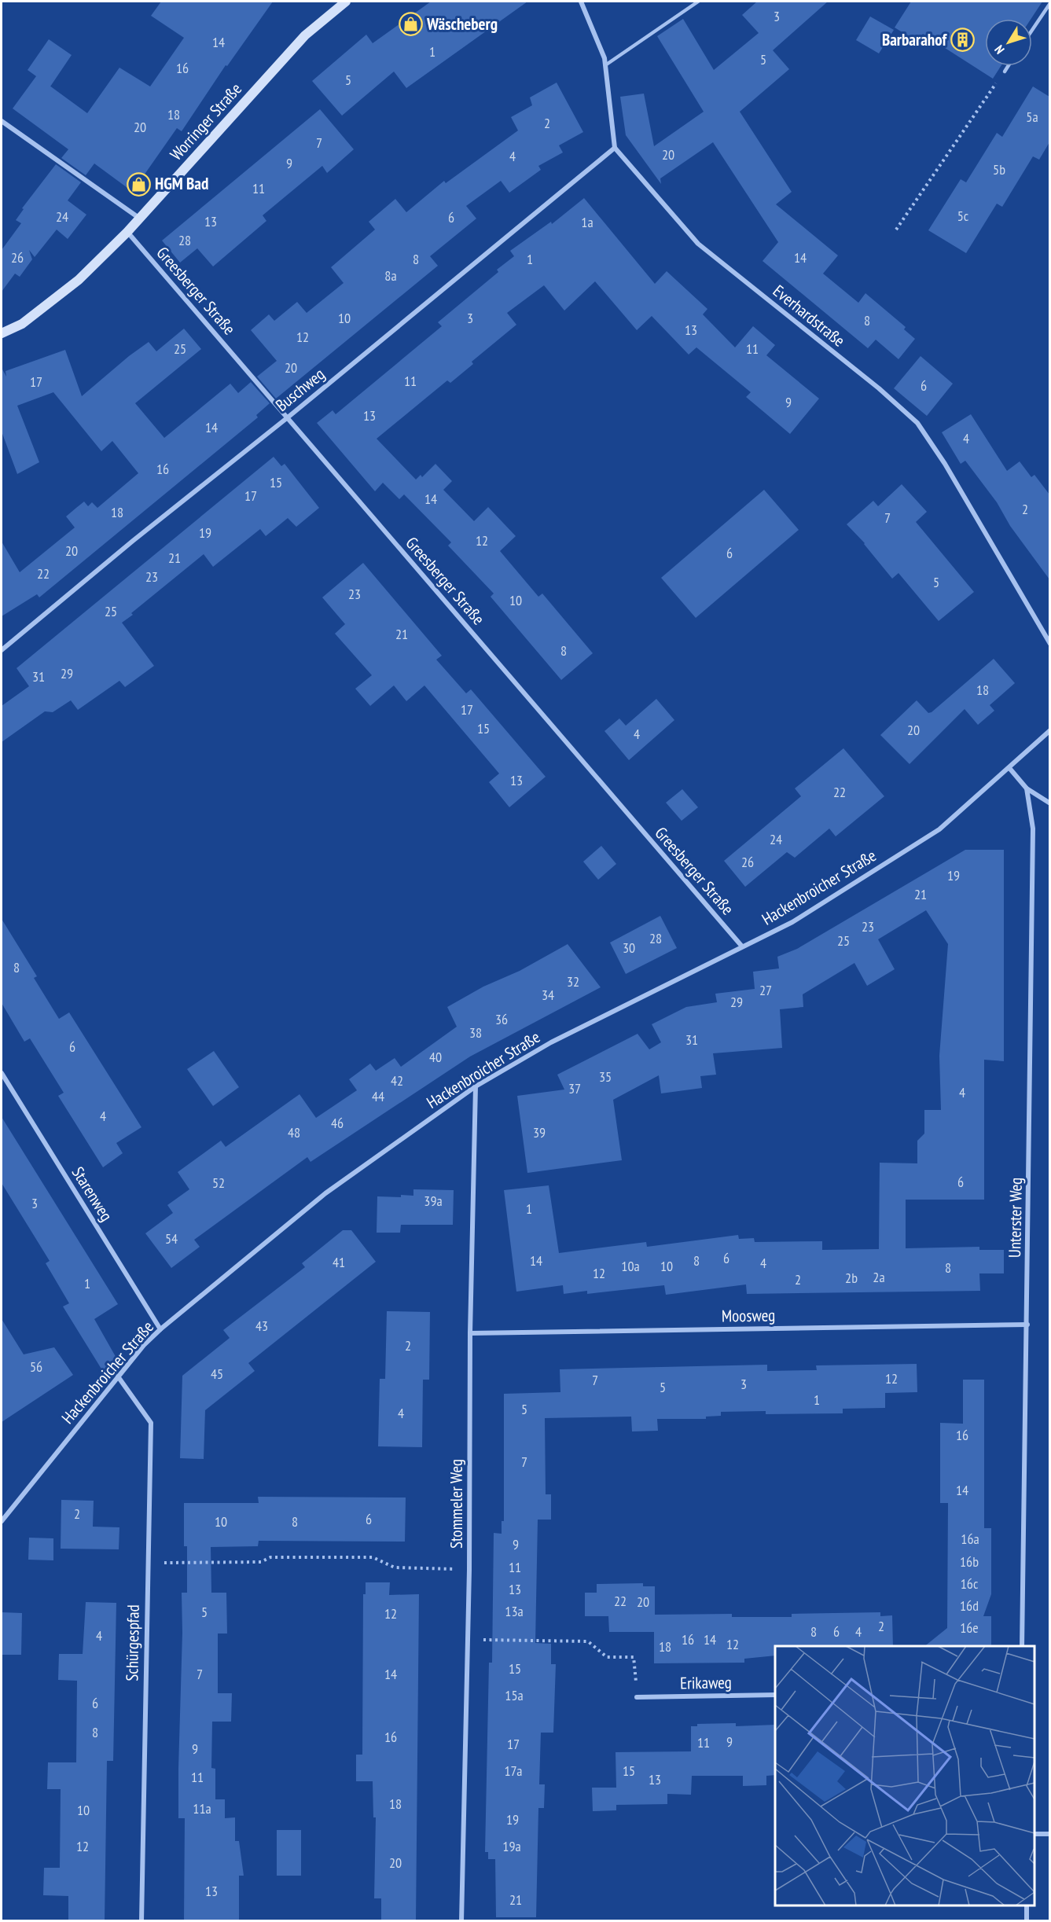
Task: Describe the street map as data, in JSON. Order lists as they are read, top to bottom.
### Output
{
  "streets": {
    "main road": ["Worringer Straße"],
    "street": [
      "Greesberger Straße",
      "Everhardstraße",
      "Buschweg",
      "Hackenbroicher Straße",
      "Starenweg",
      "Unterster Weg",
      "Moosweg",
      "Stommeler Weg",
      "Schürgespfad",
      "Erikaweg"
    ]
  },
  "crossings": [
    ["Worringer Straße", "Greesberger Straße"],
    ["Greesberger Straße", "Buschweg"],
    ["Greesberger Straße", "Hackenbroicher Straße"],
    ["Everhardstraße", "Buschweg"],
    ["Hackenbroicher Straße", "Starenweg"],
    ["Hackenbroicher Straße", "Stommeler Weg"],
    ["Hackenbroicher Straße", "Schürgespfad"],
    ["Unterster Weg", "Moosweg"],
    ["Moosweg", "Stommeler Weg"]
  ],
  "places": {
    "shop": ["Wäscheberg", "HGM Bad"],
    "building": ["Barbarahof"]
  },
  "house_numbers": [
    "3",
    "14",
    "1",
    "5",
    "16",
    "5",
    "18",
    "5a",
    "2",
    "20",
    "7",
    "20",
    "4",
    "9",
    "5b",
    "11",
    "5c",
    "24",
    "6",
    "13",
    "1a",
    "28",
    "26",
    "14",
    "8",
    "1",
    "8a",
    "10",
    "3",
    "8",
    "13",
    "12",
    "25",
    "11",
    "20",
    "11",
    "17",
    "6",
    "9",
    "13",
    "14",
    "4",
    "16",
    "15",
    "17",
    "14",
    "2",
    "18",
    "7",
    "19",
    "12",
    "20",
    "6",
    "21",
    "22",
    "23",
    "5",
    "23",
    "10",
    "25",
    "21",
    "8",
    "29",
    "31",
    "18",
    "17",
    "15",
    "20",
    "4",
    "13",
    "22",
    "24",
    "26",
    "19",
    "21",
    "23",
    "28",
    "25",
    "30",
    "8",
    "32",
    "27",
    "34",
    "29",
    "36",
    "38",
    "31",
    "6",
    "40",
    "35",
    "42",
    "37",
    "4",
    "44",
    "4",
    "46",
    "48",
    "39",
    "6",
    "52",
    "39a",
    "3",
    "1",
    "54",
    "6",
    "14",
    "8",
    "41",
    "4",
    "10a",
    "10",
    "8",
    "12",
    "2a",
    "2b",
    "2",
    "1",
    "43",
    "2",
    "56",
    "45",
    "12",
    "7",
    "3",
    "5",
    "1",
    "5",
    "4",
    "16",
    "7",
    "14",
    "2",
    "6",
    "10",
    "8",
    "16a",
    "9",
    "16b",
    "11",
    "16c",
    "13",
    "22",
    "20",
    "16d",
    "13a",
    "5",
    "12",
    "2",
    "16e",
    "8",
    "6",
    "4",
    "4",
    "16",
    "14",
    "12",
    "18",
    "15",
    "7",
    "14",
    "15a",
    "6",
    "8",
    "16",
    "9",
    "11",
    "17",
    "9",
    "17a",
    "15",
    "11",
    "13",
    "18",
    "11a",
    "10",
    "19",
    "12",
    "19a",
    "20",
    "13",
    "21"
  ],
  "north": "bottom left"
}
